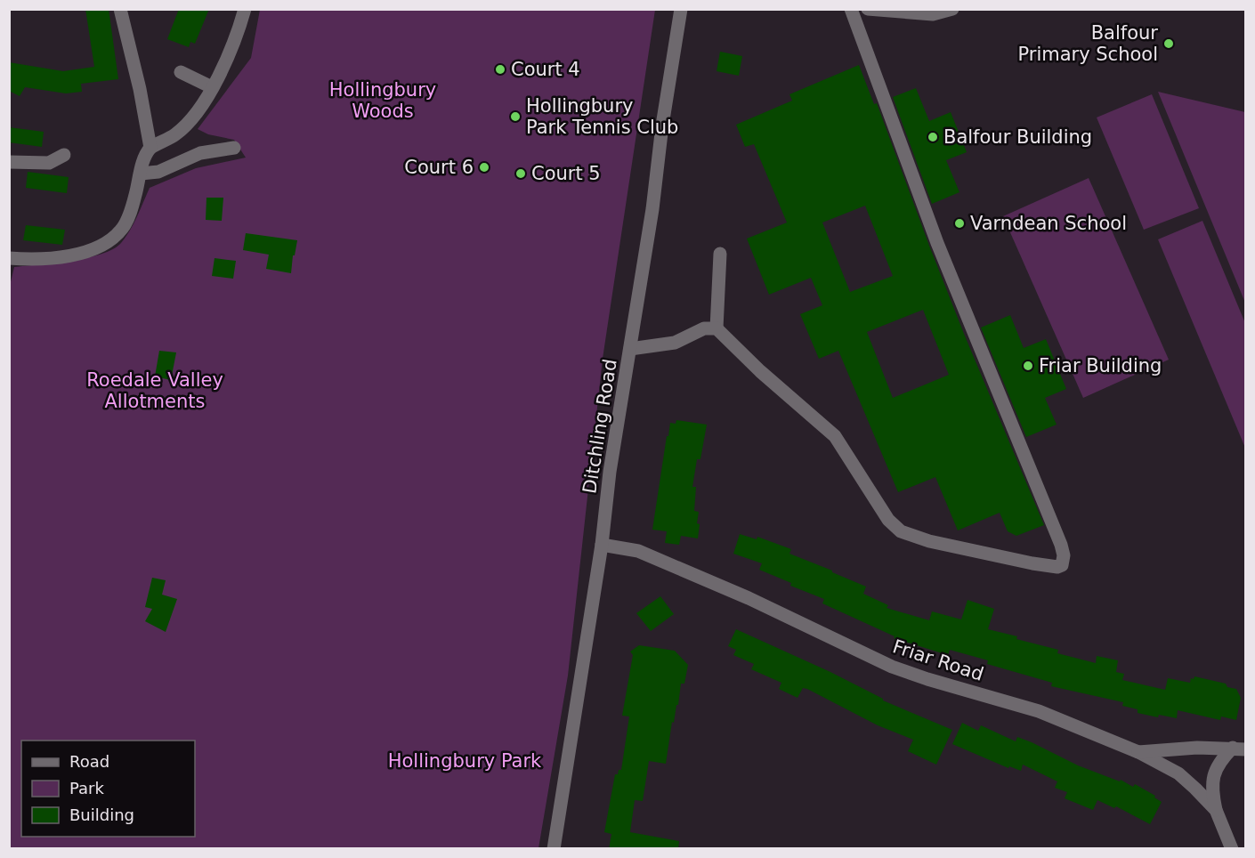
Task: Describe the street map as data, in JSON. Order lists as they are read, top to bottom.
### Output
{
  "streets": {
    "street": ["Ditchling Road", "Friar Road"]
  },
  "crossings": [
    ["Ditchling Road", "Friar Road"]
  ],
  "parks": ["Hollingbury Woods", "Roedale Valley Allotments", "Hollingbury Park"],
  "places": [
    "Balfour Primary School",
    "Court 4",
    "Hollingbury Park Tennis Club",
    "Balfour Building",
    "Court 6",
    "Court 5",
    "Varndean School",
    "Friar Building"
  ],
  "legend": ["Road", "Park", "Building"]
}
